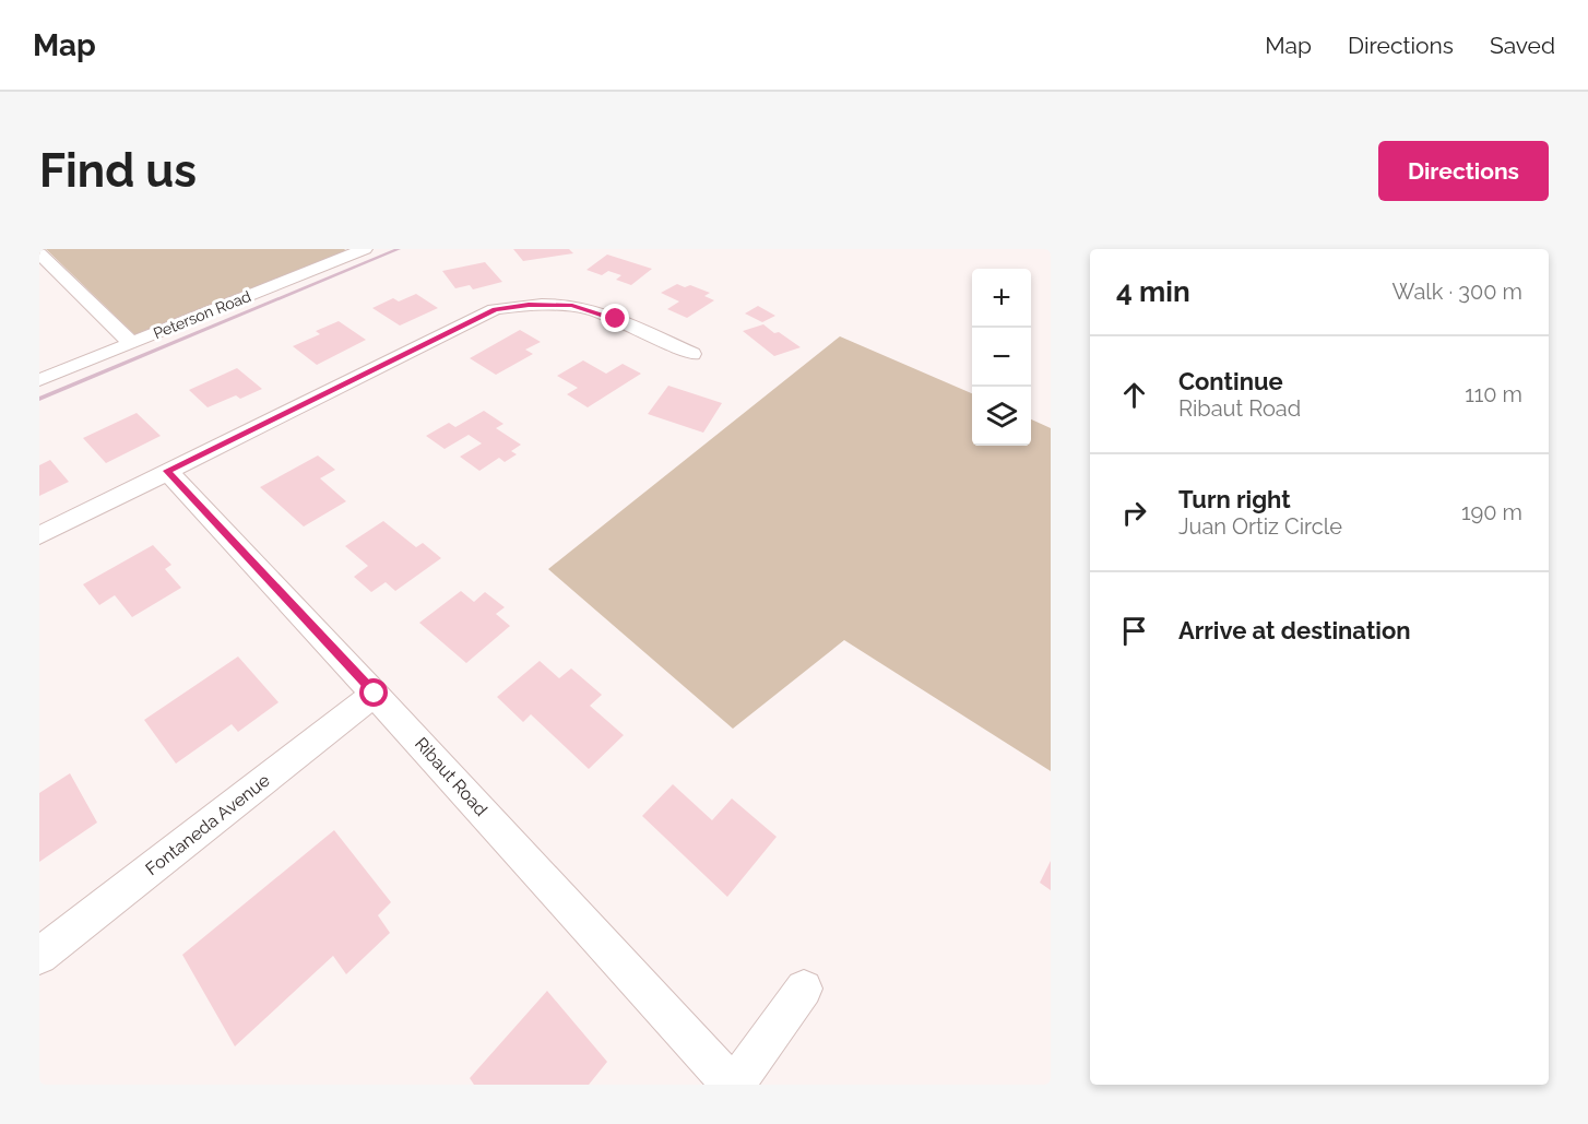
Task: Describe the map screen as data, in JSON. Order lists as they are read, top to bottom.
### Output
{
  "streets": {
    "street": ["Peterson Road", "Ribaut Road", "Fontaneda Avenue"]
  },
  "crossings": [
    ["Ribaut Road", "Fontaneda Avenue"]
  ],
  "page": {
    "header": "Map",
    "nav": ["Map", "Directions", "Saved"],
    "buttons": "Directions",
    "title": "Find us",
    "heading": ["4 min", "Walk · 300 m"],
    "map_buttons": ["+", "−"],
    "list": [
      ["Continue", "Ribaut Road", "110 m"],
      ["Turn right", "Juan Ortiz Circle", "190 m"],
      "Arrive at destination"
    ]
  }
}
